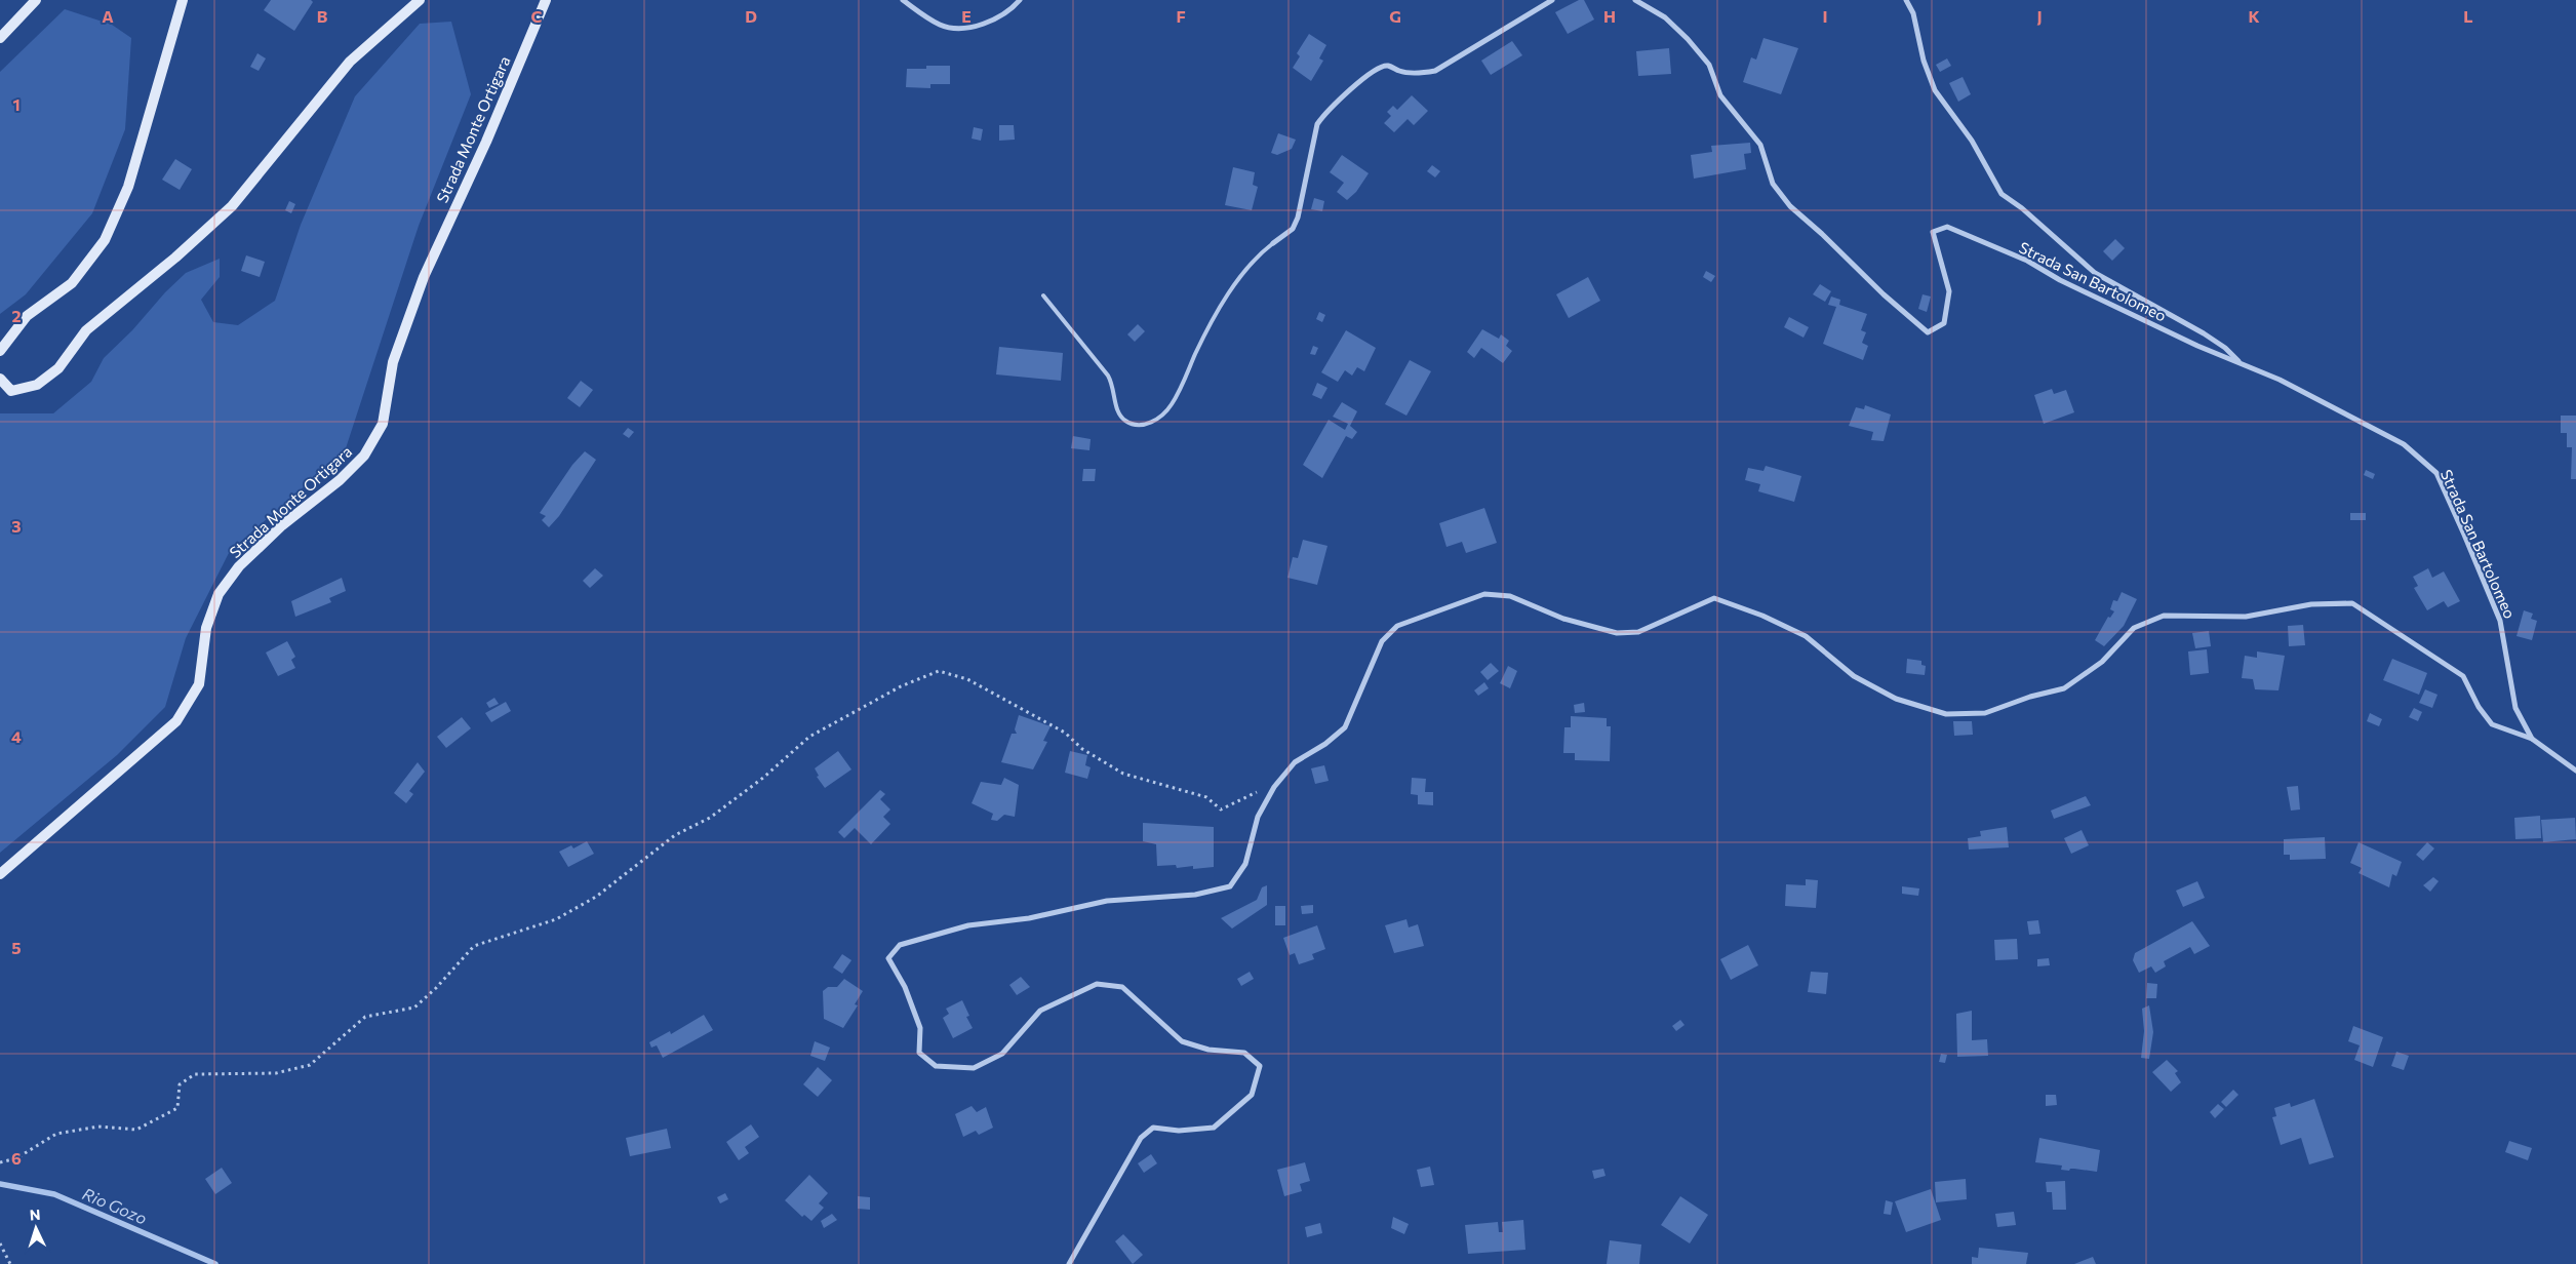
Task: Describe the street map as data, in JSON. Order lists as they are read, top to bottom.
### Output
{
  "streets": {
    "main road": ["Strada Monte Ortigara"],
    "street": ["Strada San Bartolomeo"]
  },
  "water": ["Rio Gozo"],
  "north": "top",
  "grid": {
    "columns": [
      "A",
      "B",
      "C",
      "D",
      "E",
      "F",
      "G",
      "H",
      "I",
      "J",
      "K",
      "L"
    ],
    "rows": [
      "1",
      "2",
      "3",
      "4",
      "5",
      "6"
    ]
  }
}
